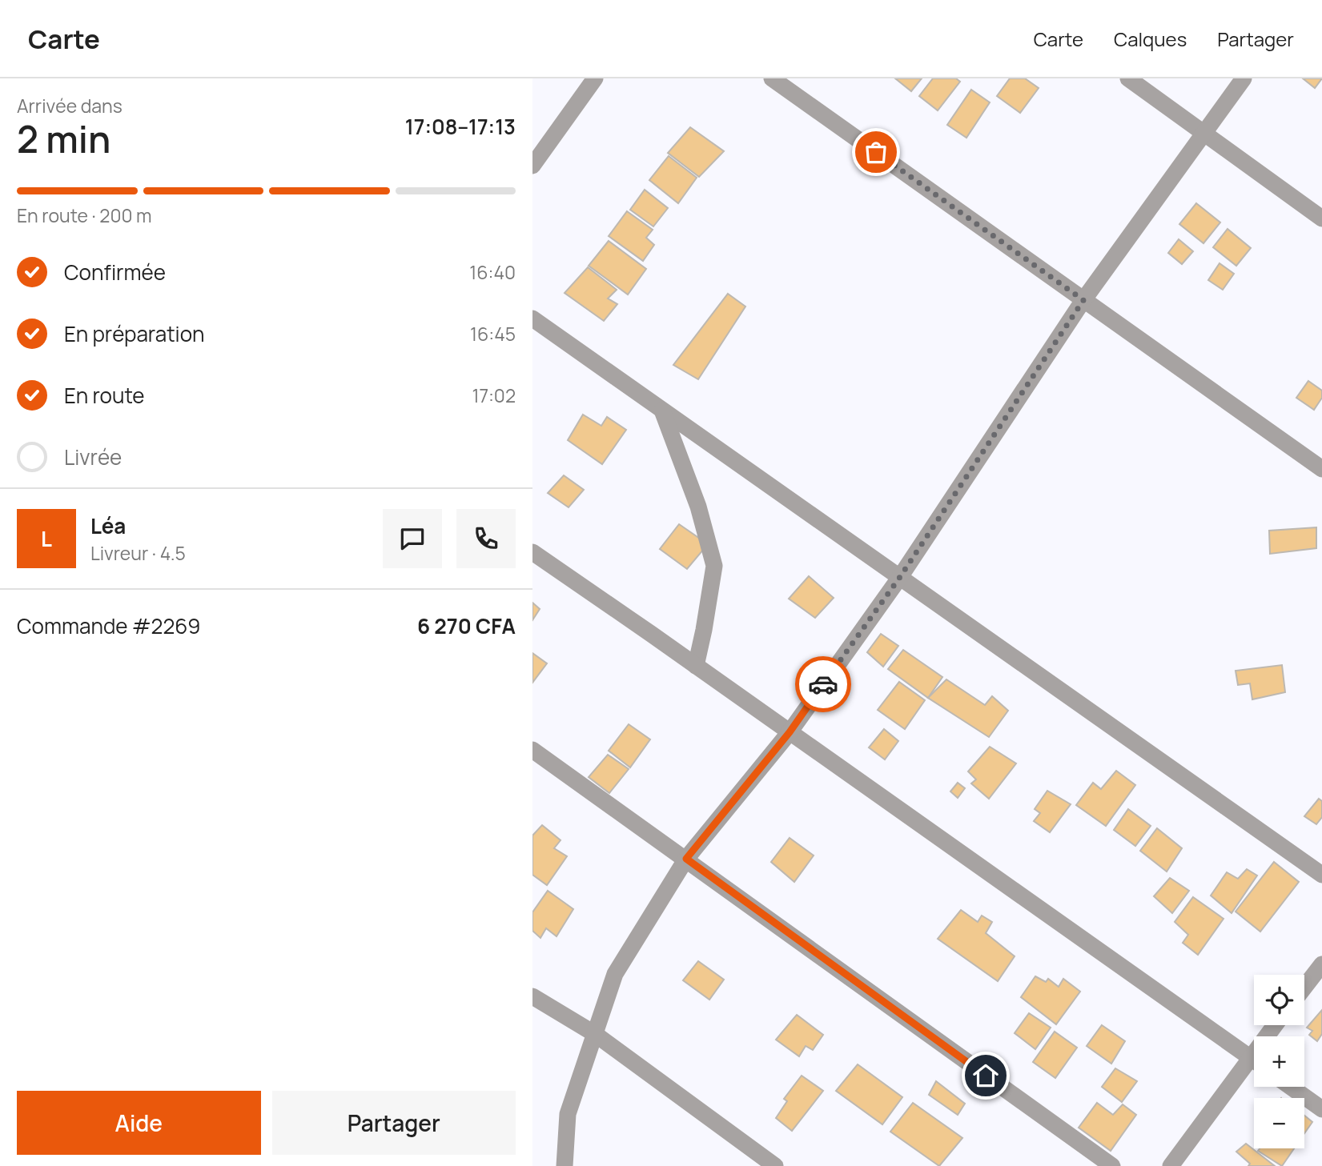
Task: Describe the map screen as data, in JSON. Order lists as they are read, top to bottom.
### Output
{
  "page": {
    "header": "Carte",
    "nav": ["Carte", "Calques", "Partager"],
    "heading": ["2 min", "Arrivée dans", "17:08–17:13"],
    "panel": [
      "Léa",
      "Livreur · 4.5",
      "Commande #2269",
      "6 270 CFA"
    ],
    "bar": "En route · 200 m",
    "list": [
      ["Confirmée", "16:40"],
      ["En préparation", "16:45"],
      ["En route", "17:02"],
      "Livrée"
    ],
    "round": "L",
    "map_buttons": ["+", "−"],
    "buttons": ["Aide", "Partager"]
  }
}
